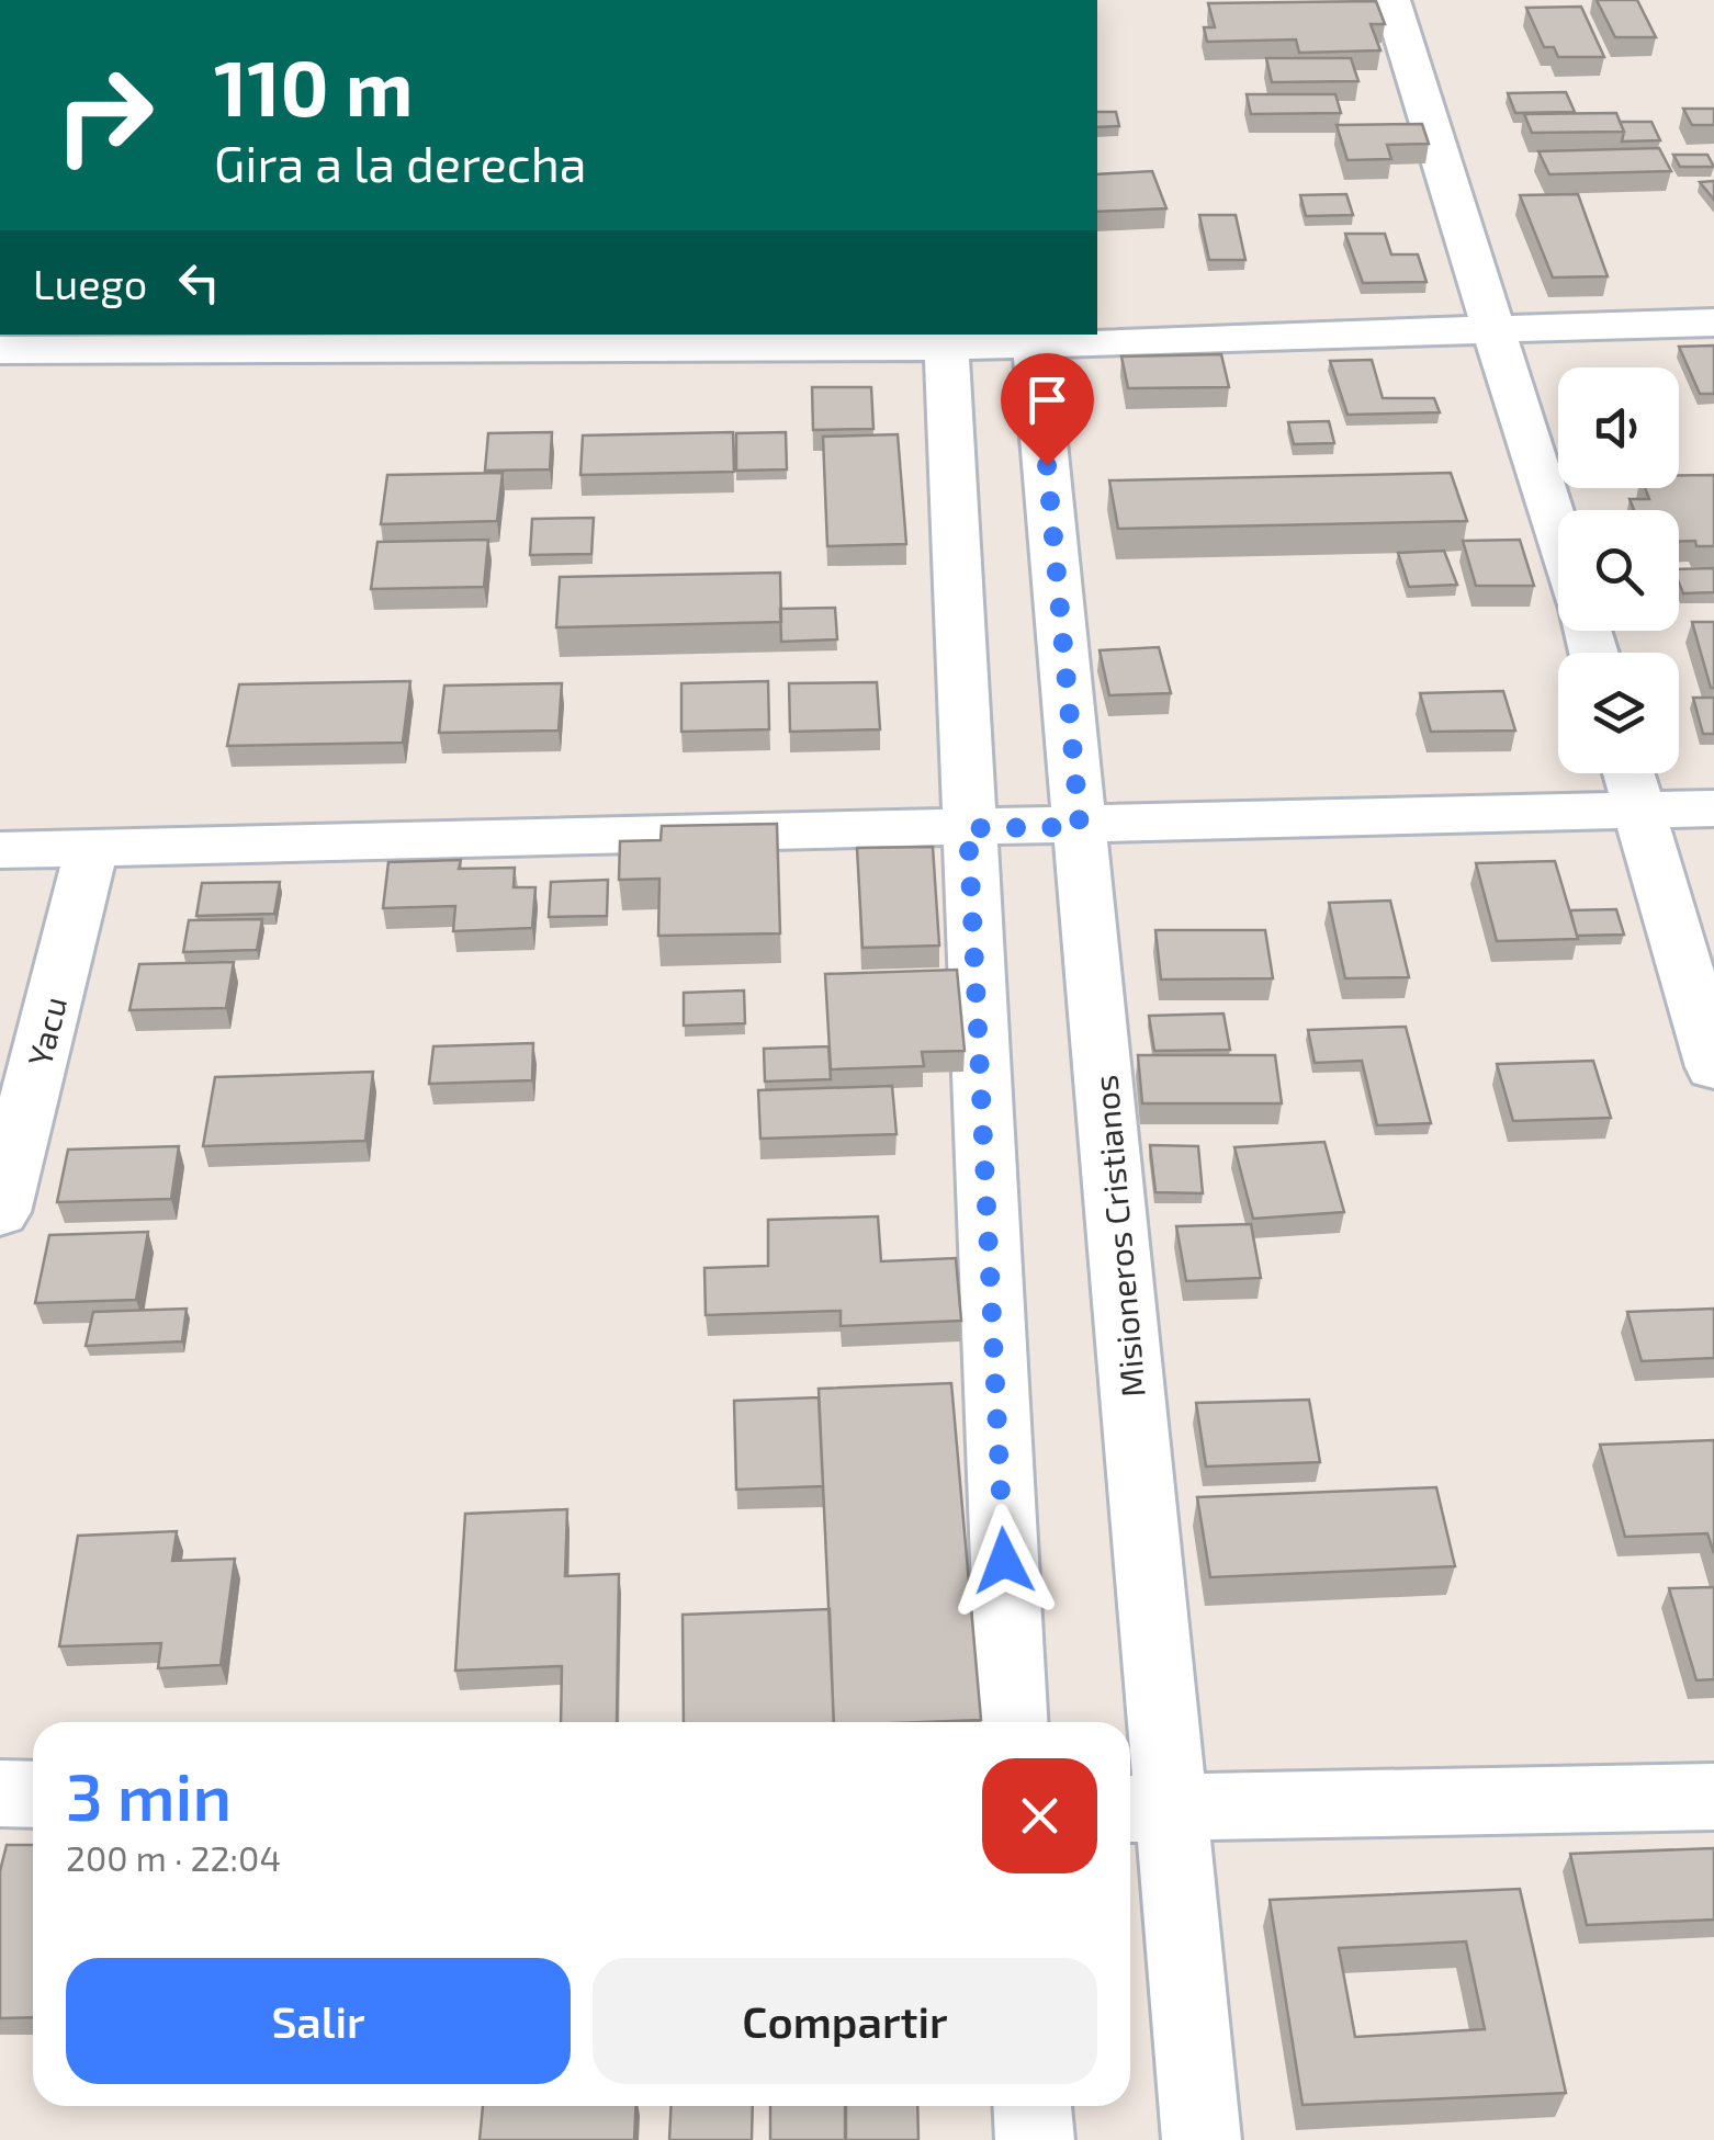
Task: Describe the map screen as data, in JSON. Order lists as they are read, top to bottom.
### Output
{
  "streets": {
    "street": ["Yacu", "Misioneros Cristianos"]
  },
  "page": {
    "turn": ["110 m", "Gira a la derecha"],
    "then": "Luego",
    "heading": ["3 min", "200 m · 22:04"],
    "buttons": ["Salir", "Compartir"]
  }
}
